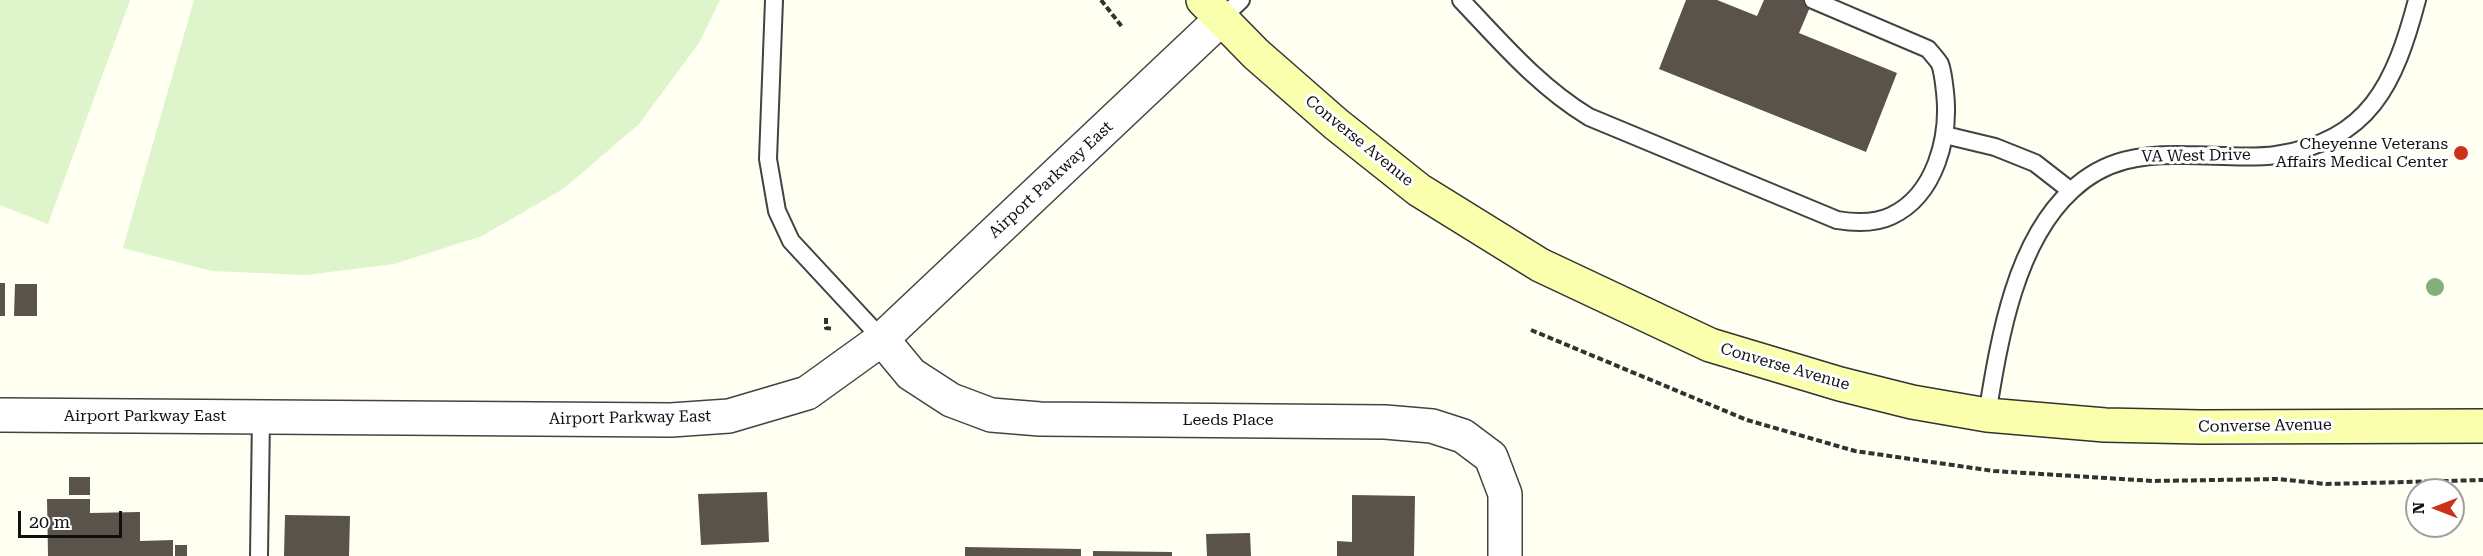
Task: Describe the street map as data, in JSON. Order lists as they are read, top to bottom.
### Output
{
  "streets": {
    "main road": ["Converse Avenue"],
    "street": ["Airport Parkway East", "Leeds Place"],
    "lane": ["VA West Drive"]
  },
  "crossings": [
    ["Converse Avenue", "VA West Drive"],
    ["Converse Avenue", "Airport Parkway East"],
    ["Airport Parkway East", "Leeds Place"]
  ],
  "places": ["Cheyenne Veterans Affairs Medical Center"],
  "scale_bar": "20 m",
  "north": "left"
}
